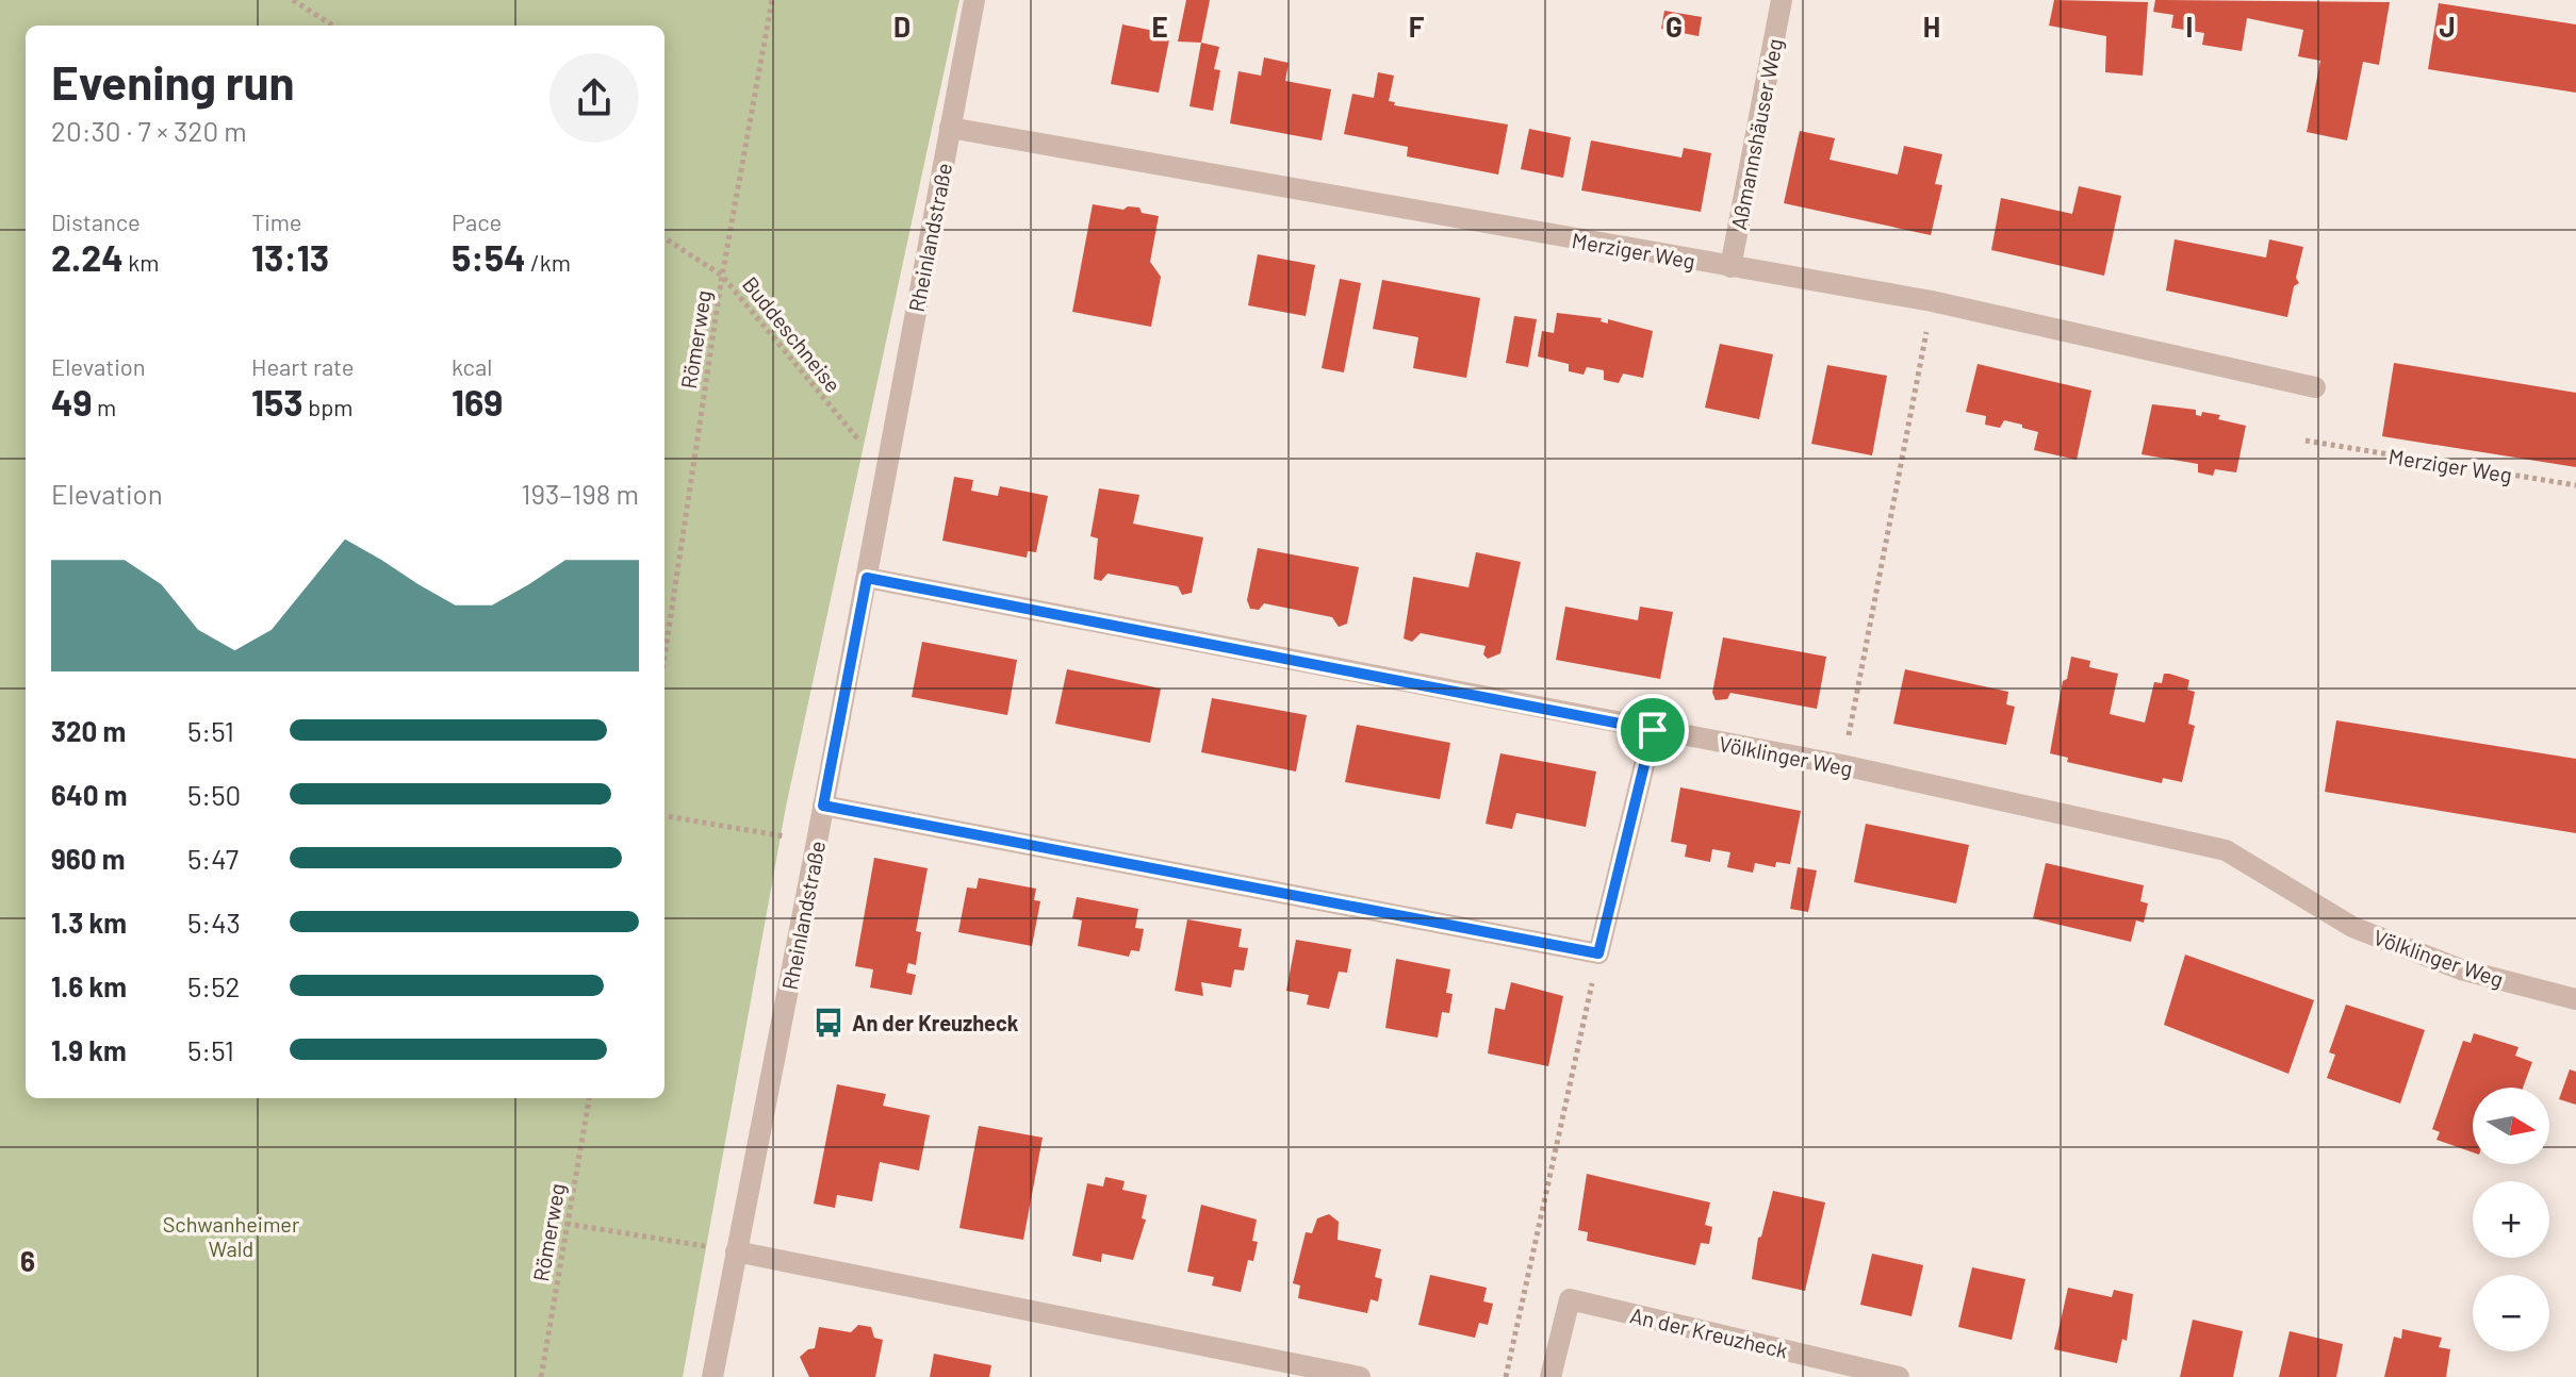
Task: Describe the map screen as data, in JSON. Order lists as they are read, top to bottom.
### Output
{
  "streets": {
    "street": [
      "Aßmannshäuser Weg",
      "Rheinlandstraße",
      "Merziger Weg",
      "Völklinger Weg",
      "An der Kreuzheck"
    ],
    "path": ["Buddeschneise", "Römerweg"]
  },
  "crossings": [
    ["Aßmannshäuser Weg", "Merziger Weg"],
    ["Rheinlandstraße", "Merziger Weg"],
    ["Rheinlandstraße", "Buddeschneise"],
    ["Rheinlandstraße", "Völklinger Weg"],
    ["Buddeschneise", "Römerweg"]
  ],
  "parks": ["Schwanheimer Wald"],
  "places": {
    "bus stop": ["An der Kreuzheck"]
  },
  "north": "right",
  "page": {
    "heading": ["Evening run", "20:30 · 7 × 320 m"],
    "stats": [
      ["Distance", "2.24 km"],
      ["Time", "13:13"],
      ["Pace", "5:54 /km"],
      ["Elevation", "49 m"],
      ["Heart rate", "153 bpm"],
      ["kcal", "169"]
    ],
    "chart": ["Elevation", "193–198 m"],
    "list": [
      {
        "name": "320 m",
        "note": "5:51"
      },
      {
        "name": "640 m",
        "note": "5:50"
      },
      {
        "name": "960 m",
        "note": "5:47"
      },
      {
        "name": "1.3 km",
        "note": "5:43"
      },
      {
        "name": "1.6 km",
        "note": "5:52"
      },
      {
        "name": "1.9 km",
        "note": "5:51"
      }
    ],
    "map_buttons": ["+", "−"]
  },
  "grid": {
    "columns": [
      "D",
      "E",
      "F",
      "G",
      "H",
      "I",
      "J"
    ],
    "rows": ["6"]
  }
}
